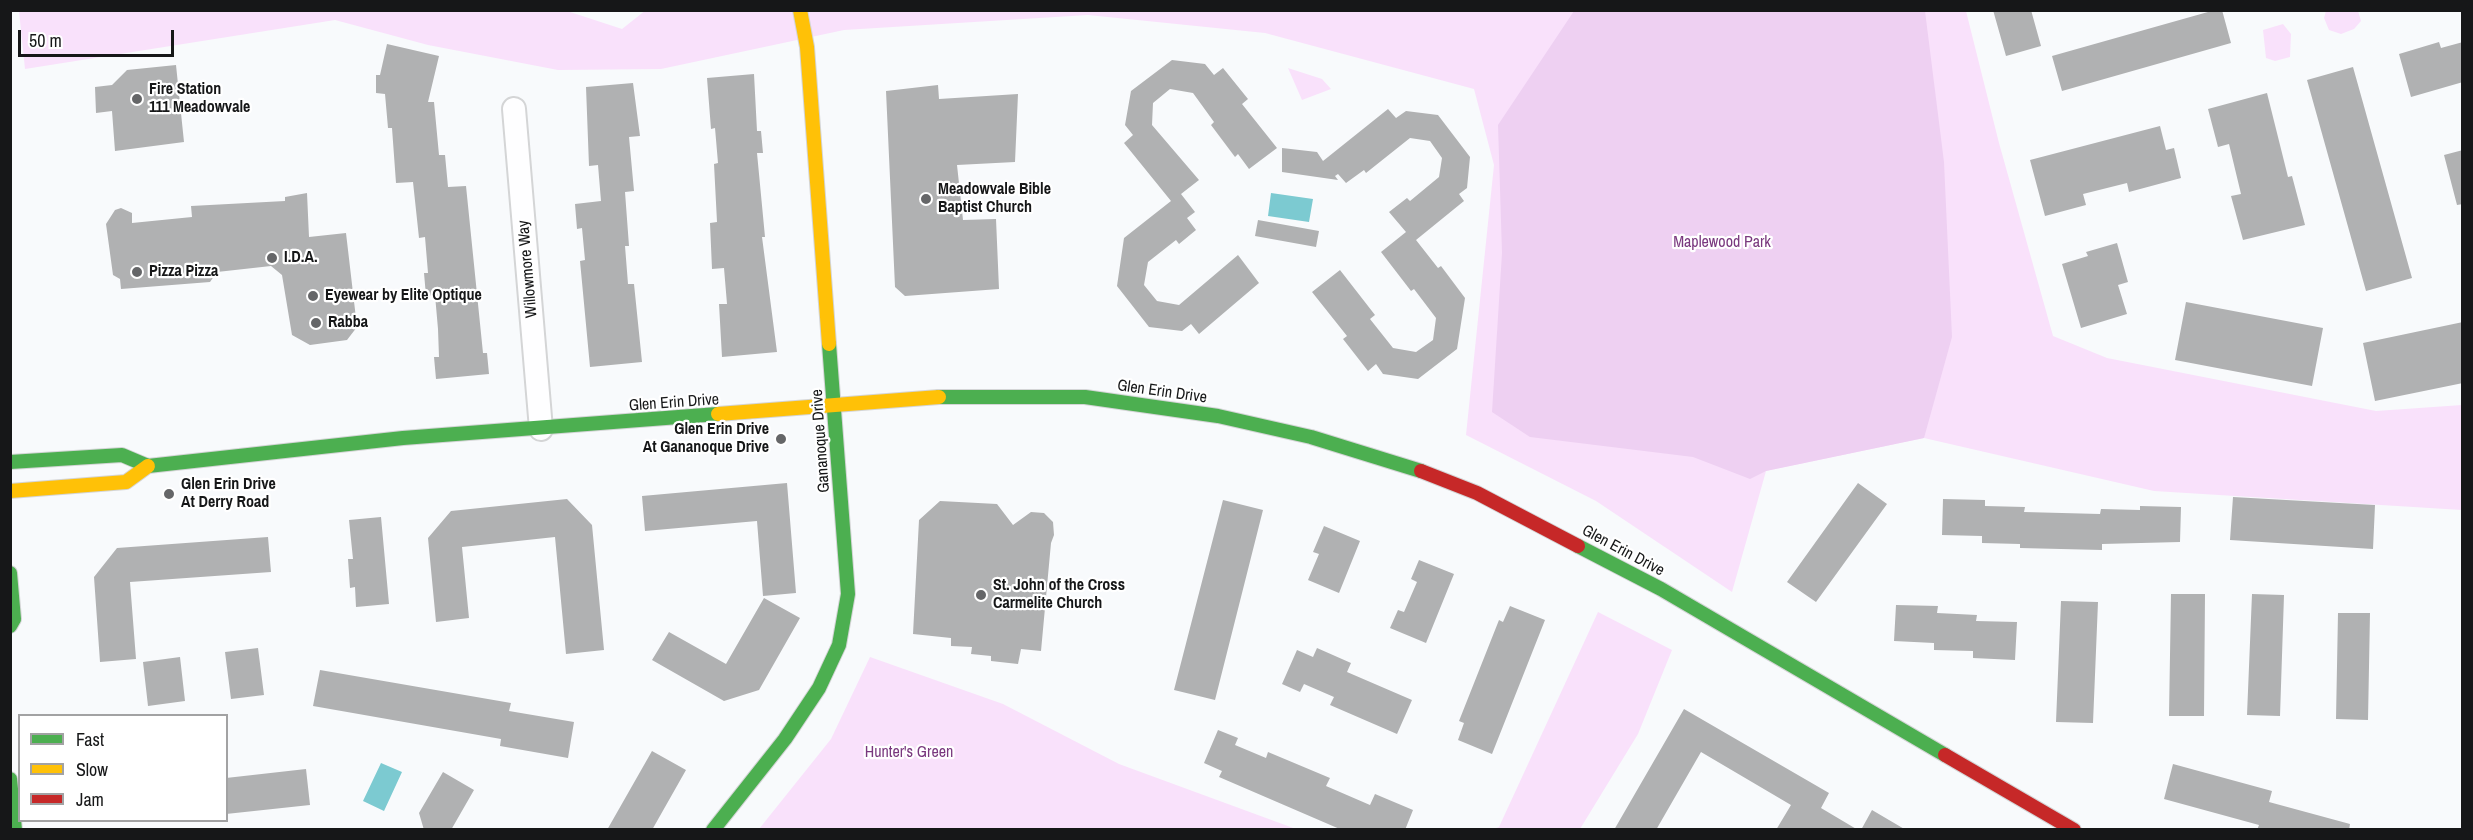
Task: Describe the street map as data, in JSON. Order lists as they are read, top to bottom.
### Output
{
  "streets": {
    "street": ["Willowmore Way", "Glen Erin Drive", "Gananoque Drive"]
  },
  "crossings": [
    ["Willowmore Way", "Glen Erin Drive"],
    ["Glen Erin Drive", "Gananoque Drive"]
  ],
  "parks": ["Maplewood Park", "Hunter's Green"],
  "places": [
    "Fire Station 111 Meadowvale",
    "Meadowvale Bible Baptist Church",
    "I.D.A.",
    "Pizza Pizza",
    "Eyewear by Elite Optique",
    "Rabba",
    "Glen Erin Drive At Gananoque Drive",
    "Glen Erin Drive At Derry Road",
    "St. John of the Cross Carmelite Church"
  ],
  "legend": ["Fast", "Slow", "Jam"],
  "scale_bar": "50 m"
}
